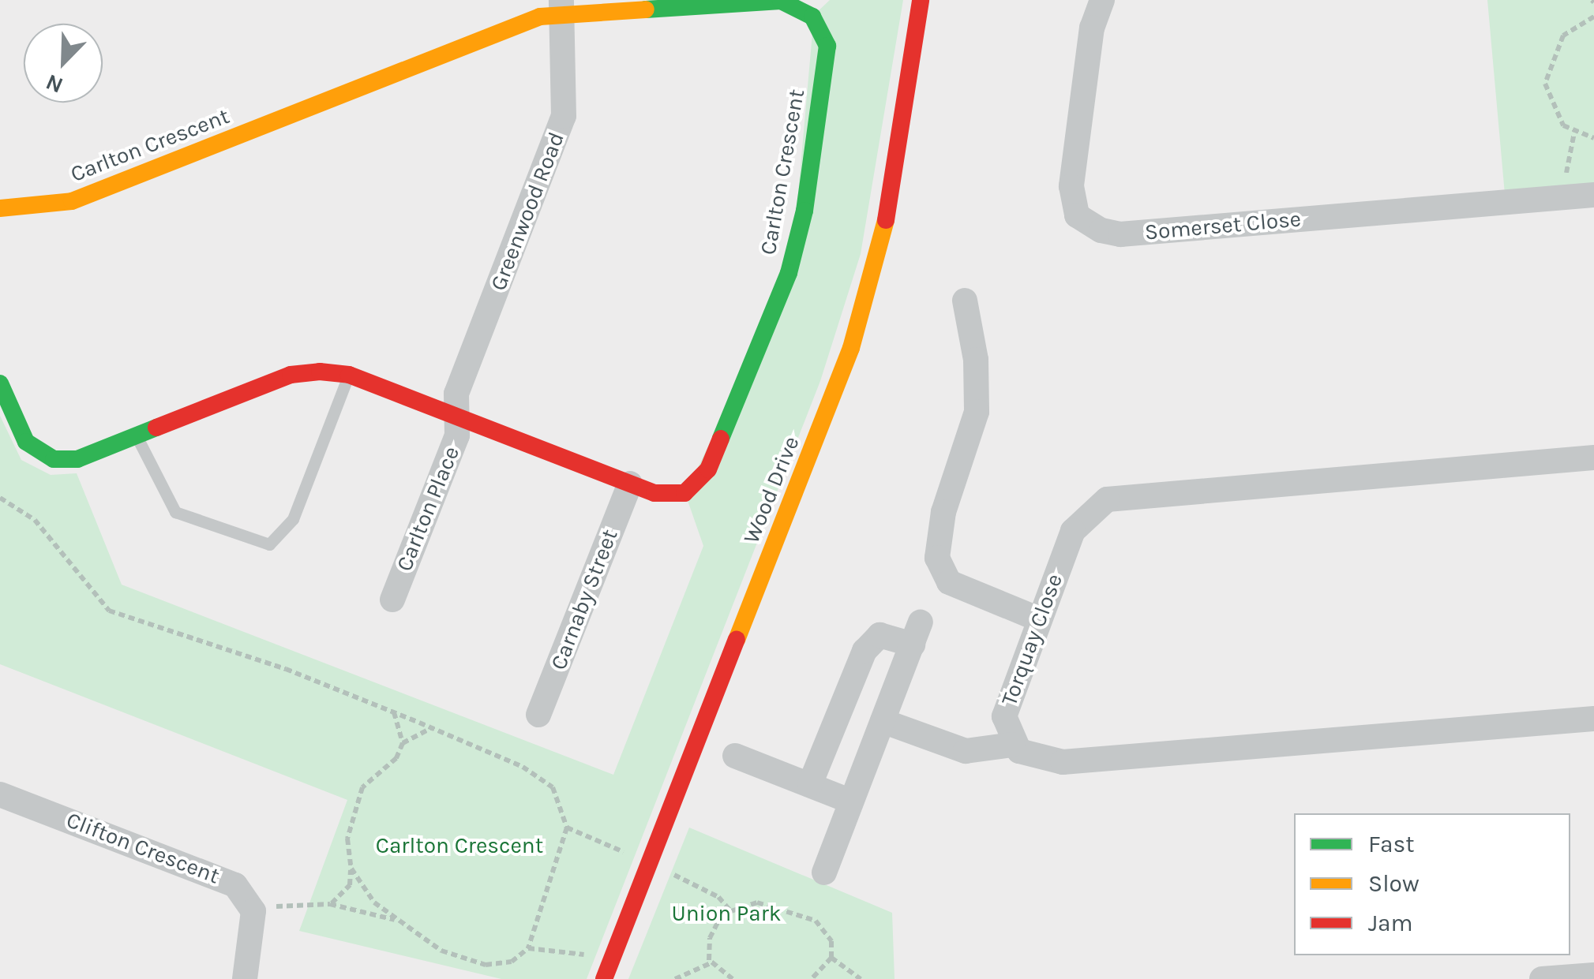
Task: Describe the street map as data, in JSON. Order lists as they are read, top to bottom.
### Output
{
  "streets": {
    "street": [
      "Carlton Crescent",
      "Greenwood Road",
      "Somerset Close",
      "Wood Drive",
      "Carlton Place",
      "Carnaby Street",
      "Torquay Close",
      "Clifton Crescent"
    ]
  },
  "crossings": [
    ["Carlton Crescent", "Greenwood Road"],
    ["Carlton Crescent", "Carlton Place"],
    ["Carlton Crescent", "Carnaby Street"],
    ["Greenwood Road", "Carlton Place"]
  ],
  "parks": ["Carlton Crescent", "Union Park"],
  "legend": ["Fast", "Slow", "Jam"],
  "north": "bottom left"
}
